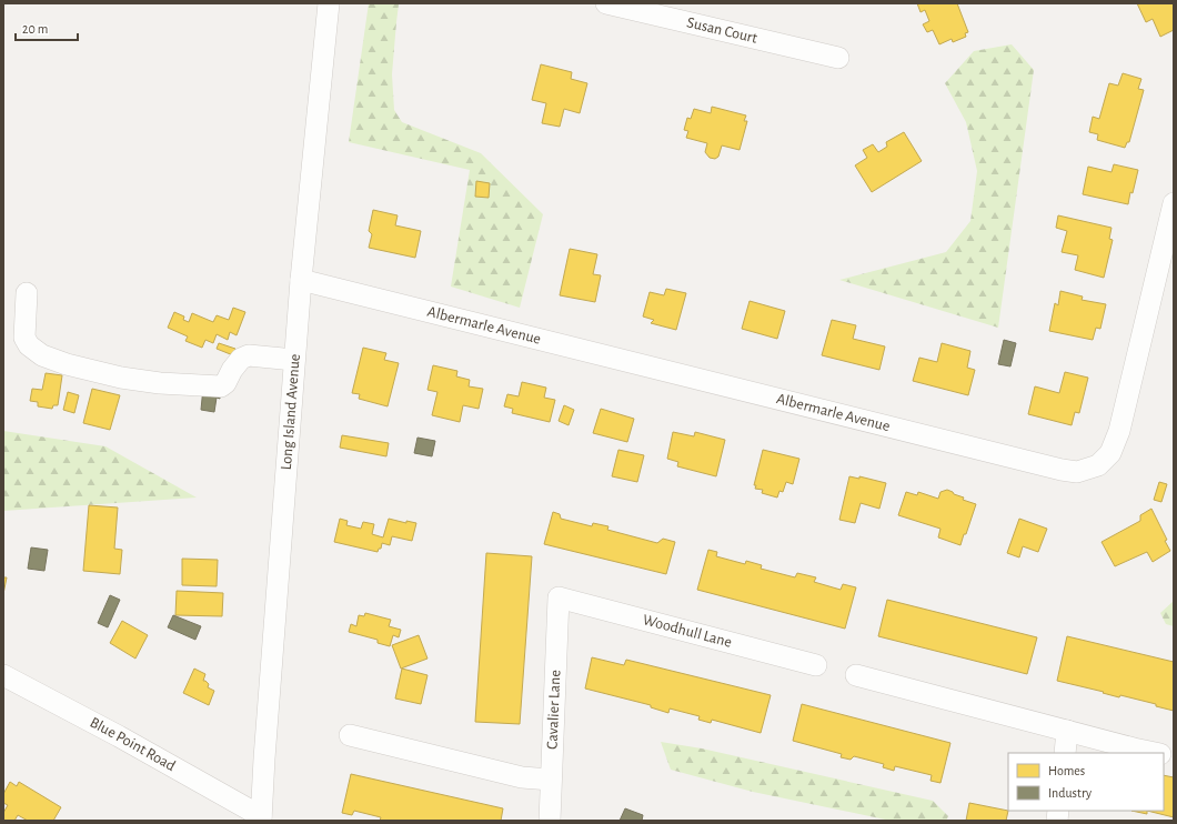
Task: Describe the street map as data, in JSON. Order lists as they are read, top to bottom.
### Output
{
  "streets": {
    "street": [
      "Susan Court",
      "Albermarle Avenue",
      "Long Island Avenue",
      "Woodhull Lane",
      "Cavalier Lane",
      "Blue Point Road"
    ]
  },
  "crossings": [
    ["Albermarle Avenue", "Long Island Avenue"],
    ["Long Island Avenue", "Blue Point Road"],
    ["Woodhull Lane", "Cavalier Lane"]
  ],
  "legend": ["Homes", "Industry"],
  "scale_bar": "20 m"
}
